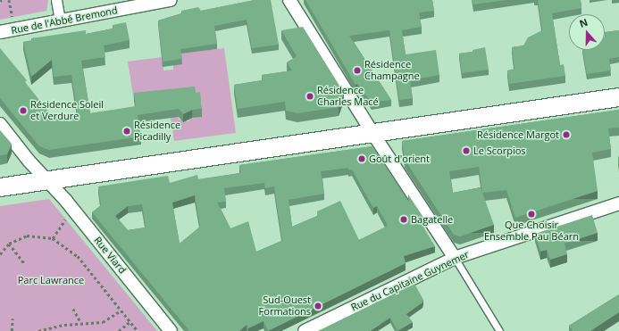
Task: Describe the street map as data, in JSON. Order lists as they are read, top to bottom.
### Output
{
  "streets": {
    "street": ["Rue de l'Abbé Bremond", "Rue Viard", "Rue du Capitaine Guynemer"]
  },
  "parks": ["Parc Lawrance"],
  "places": [
    "Résidence Champagne",
    "Résidence Charles Macé",
    "Résidence Soleil et Verdure",
    "Résidence Picadilly",
    "Résidence Margot",
    "Le Scorpios",
    "Goût d'orient",
    "Que Choisir Ensemble Pau Béarn",
    "Bagatelle",
    "Sud-Ouest Formations"
  ],
  "north": "top"
}
